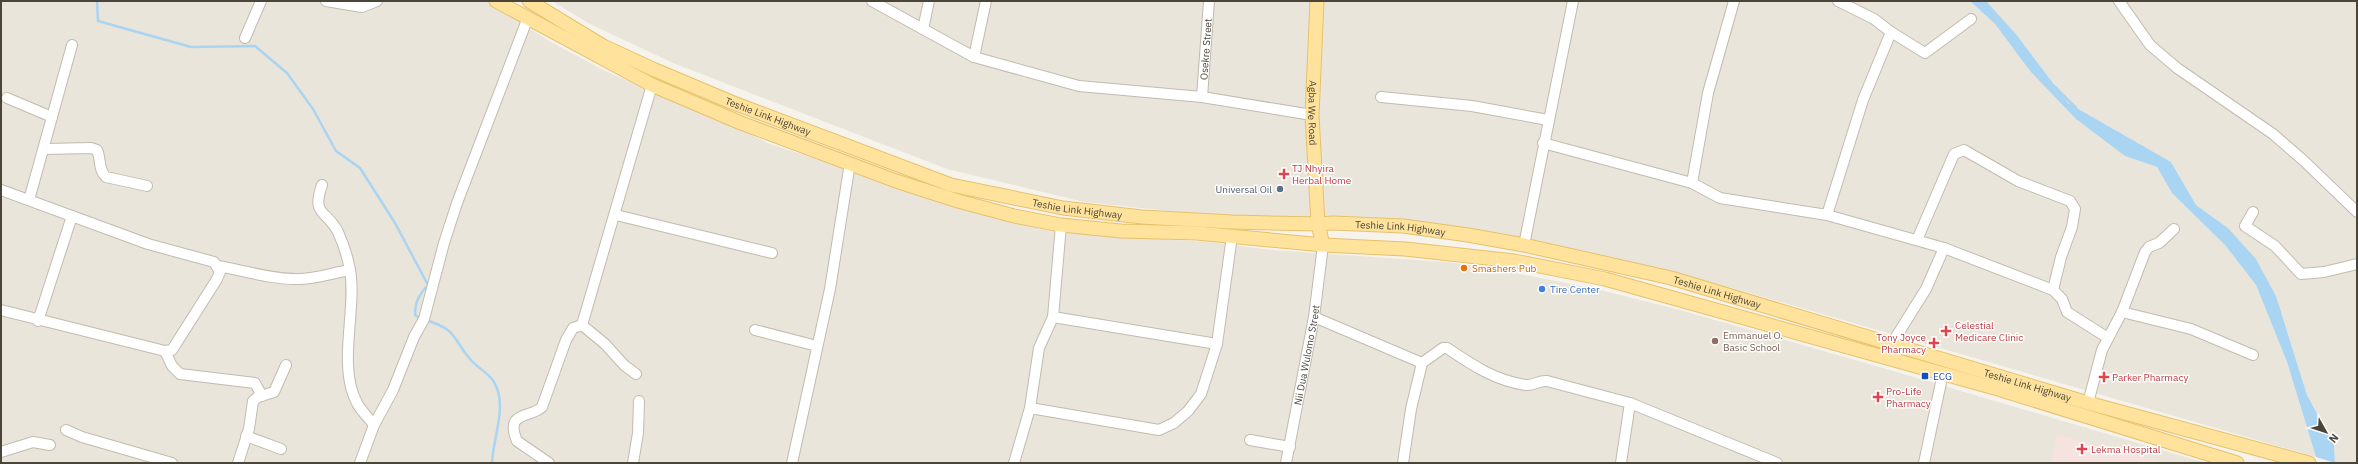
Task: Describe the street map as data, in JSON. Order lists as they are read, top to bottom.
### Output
{
  "streets": {
    "main road": ["Agba We Road", "Teshie Link Highway"],
    "street": ["Osekre Street", "Nii Dua Wulomo Street"]
  },
  "crossings": [
    ["Agba We Road", "Teshie Link Highway"],
    ["Agba We Road", "Nii Dua Wulomo Street"],
    ["Teshie Link Highway", "Nii Dua Wulomo Street"]
  ],
  "places": {
    "health": [
      "TJ Nhyira Herbal Home",
      "Celestial Medicare Clinic",
      "Tony Joyce Pharmacy",
      "Parker Pharmacy",
      "Pro-Life Pharmacy",
      "Lekma Hospital"
    ],
    "other": [
      "Universal Oil",
      "Smashers Pub",
      "Tire Center",
      "Emmanuel O. Basic School"
    ],
    "transit": ["ECG"]
  },
  "north": "bottom right"
}
